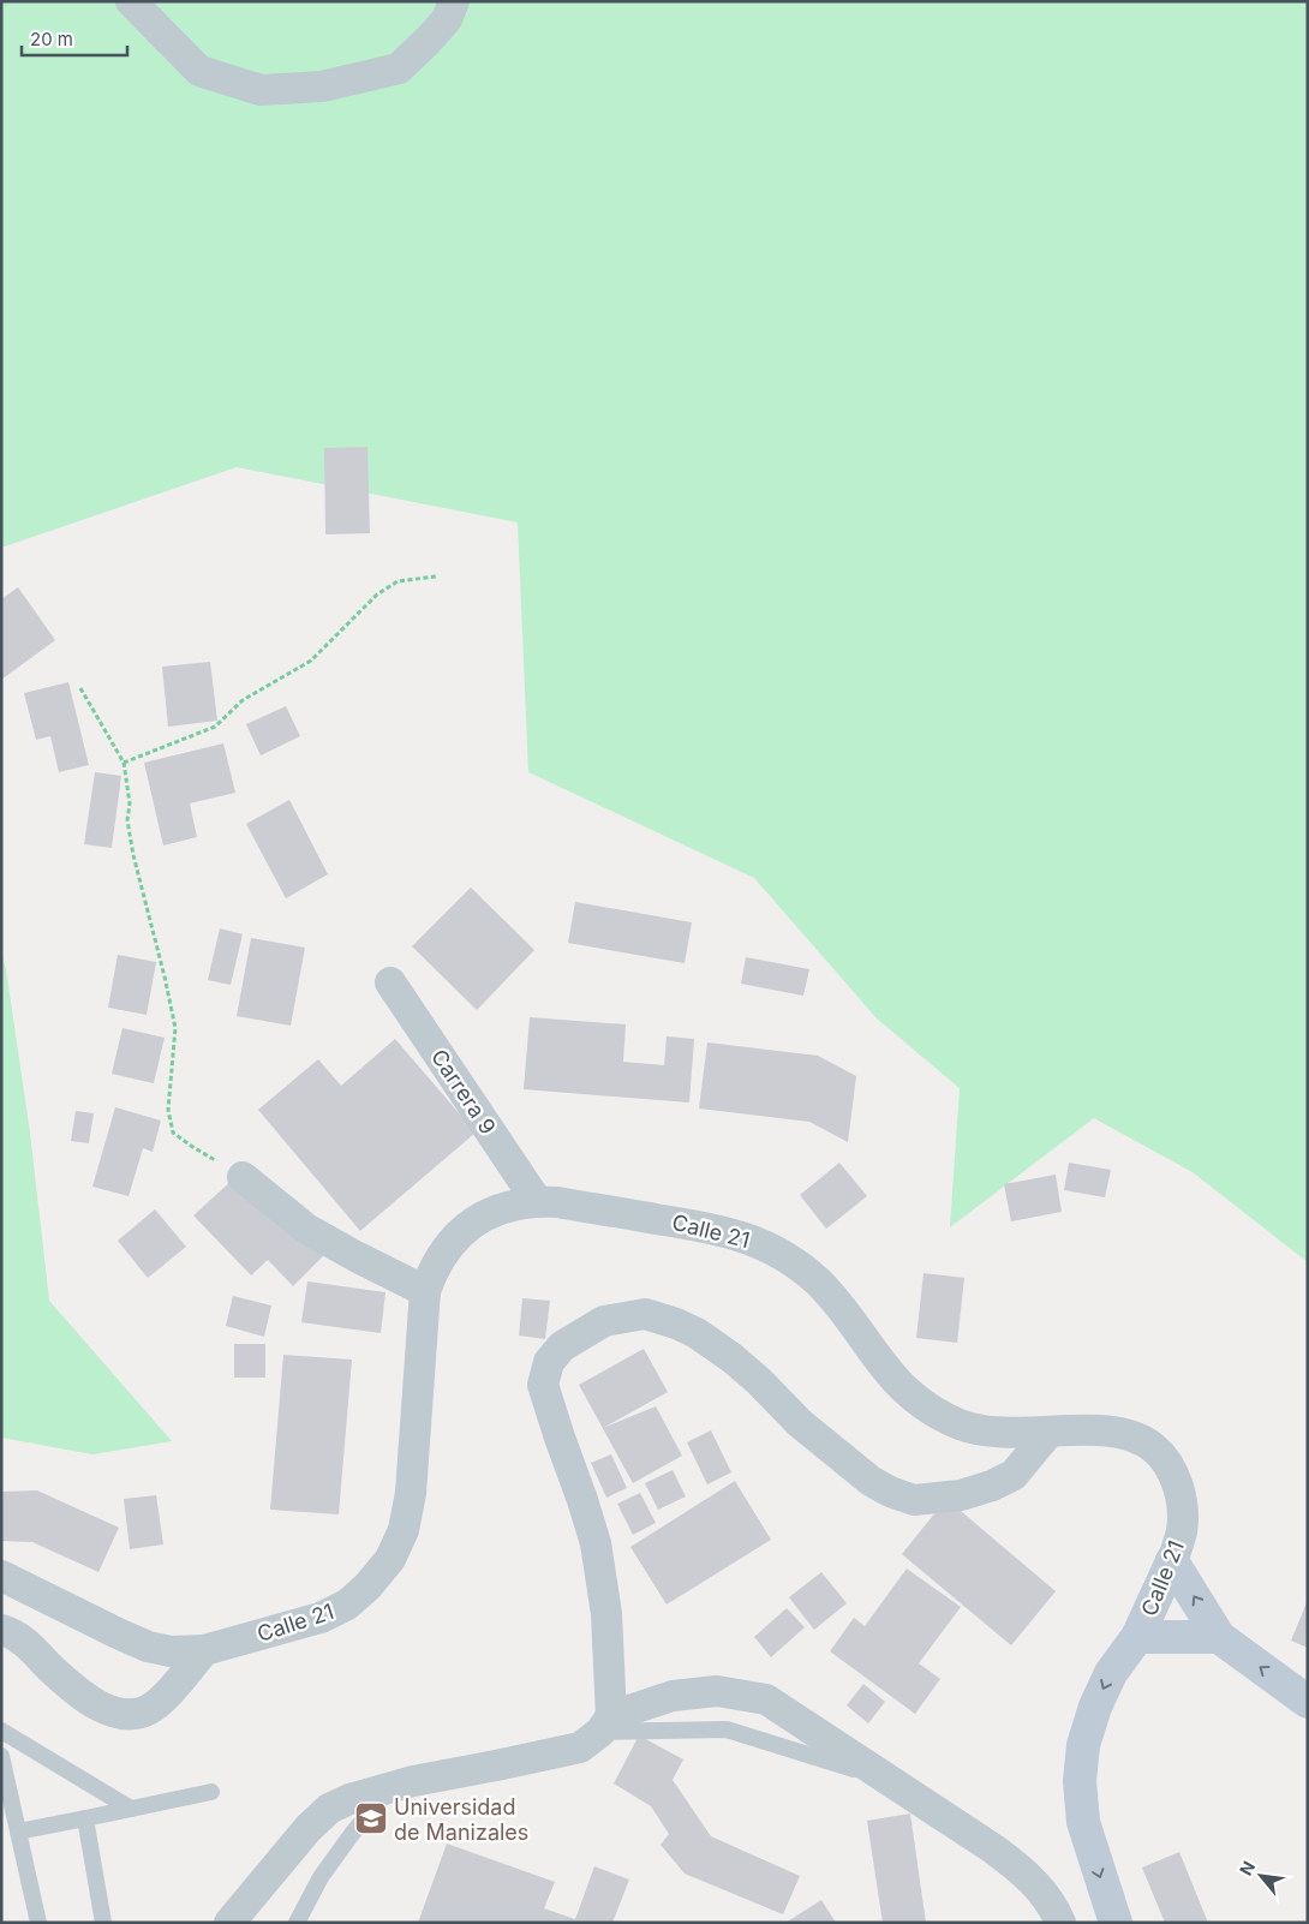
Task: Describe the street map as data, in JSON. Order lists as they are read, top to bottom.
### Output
{
  "streets": {
    "main road": ["Calle 21"],
    "street": ["Carrera 9"]
  },
  "crossings": [
    ["Carrera 9", "Calle 21"]
  ],
  "places": {
    "school or university": ["Universidad de Manizales"]
  },
  "scale_bar": "20 m",
  "north": "top left"
}
